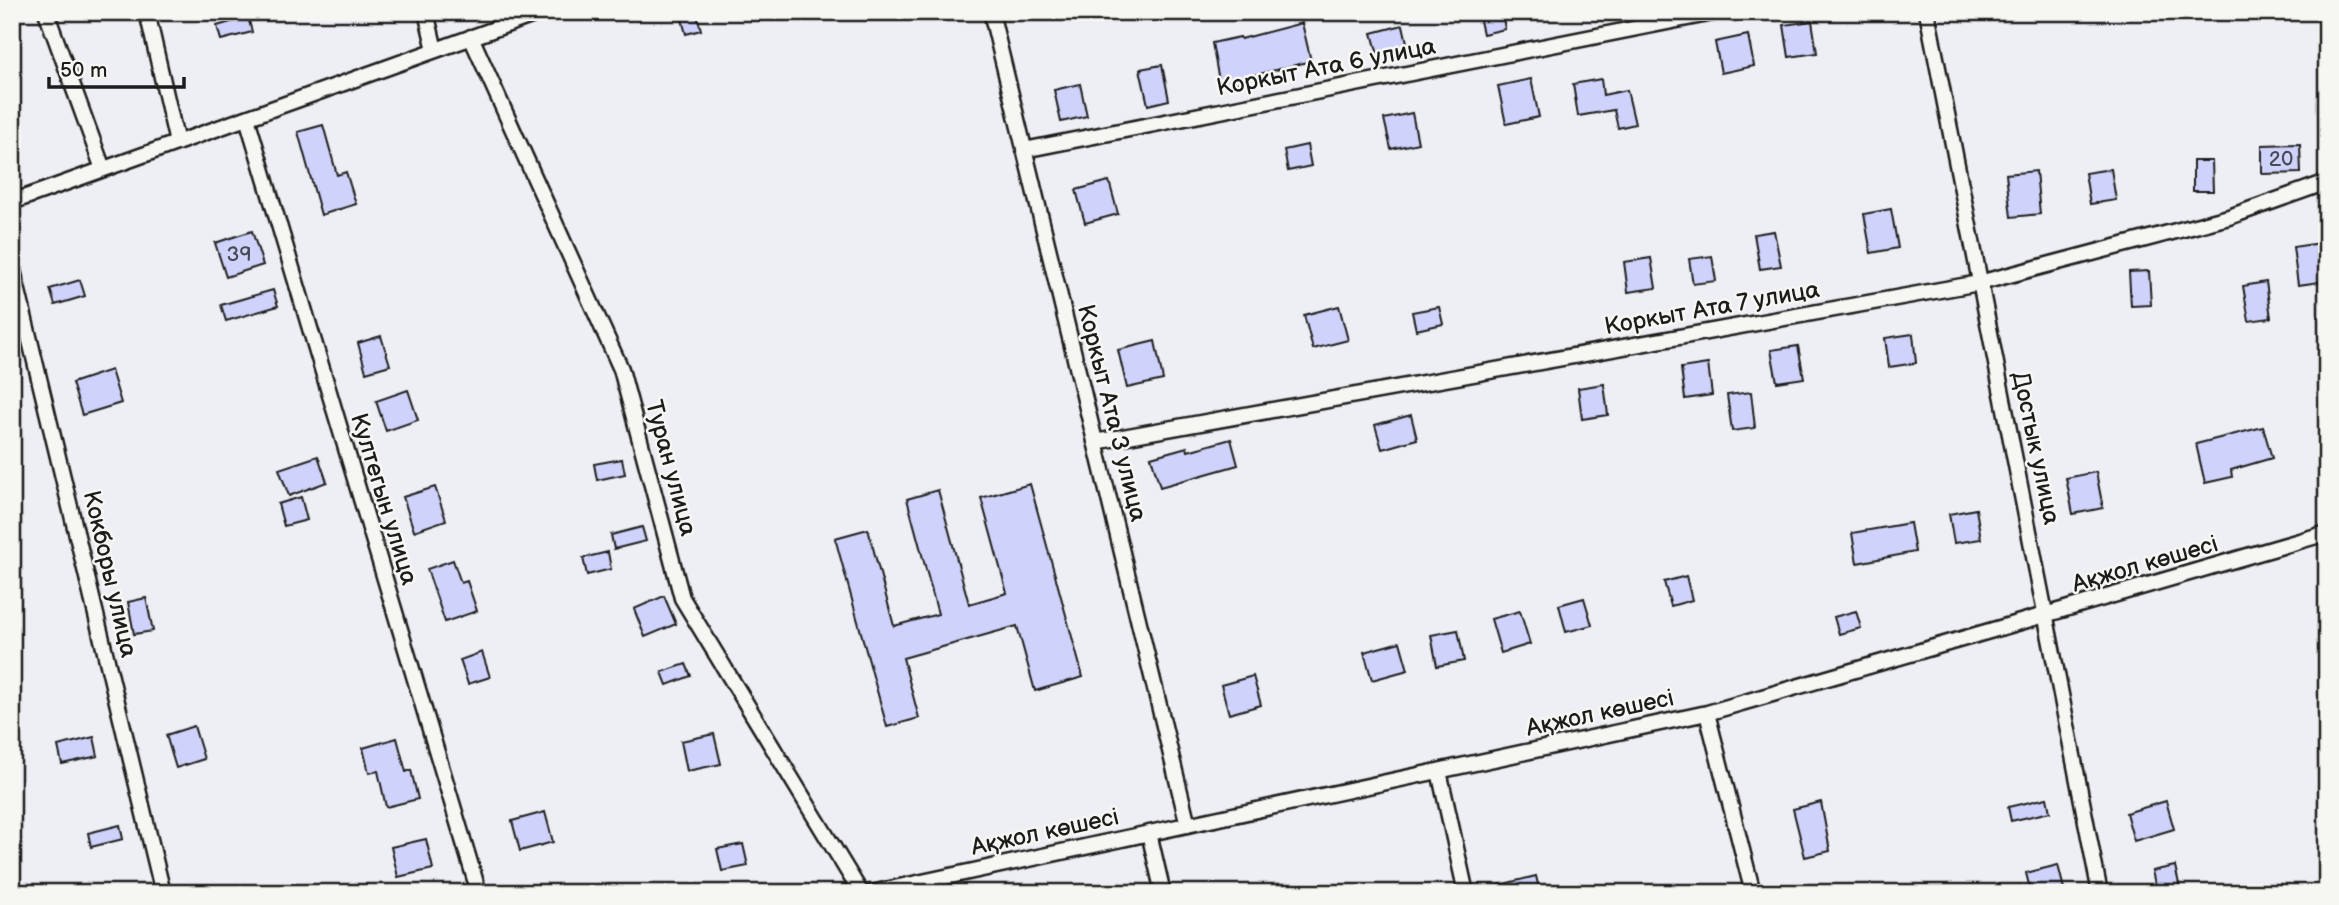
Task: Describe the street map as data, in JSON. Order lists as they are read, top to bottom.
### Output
{
  "streets": {
    "street": [
      "Коркыт Ата 6 улица",
      "Коркыт Ата 7 улица",
      "Коркыт Ата 3 улица",
      "Достык улица",
      "Туран улица",
      "Култегын улица",
      "Ақжол көшесі",
      "Кокборы улица"
    ]
  },
  "crossings": [
    ["Коркыт Ата 6 улица", "Коркыт Ата 3 улица"],
    ["Коркыт Ата 7 улица", "Коркыт Ата 3 улица"],
    ["Коркыт Ата 7 улица", "Достык улица"],
    ["Коркыт Ата 3 улица", "Ақжол көшесі"],
    ["Достык улица", "Ақжол көшесі"]
  ],
  "house_numbers": ["20", "39"],
  "scale_bar": "50 m"
}
